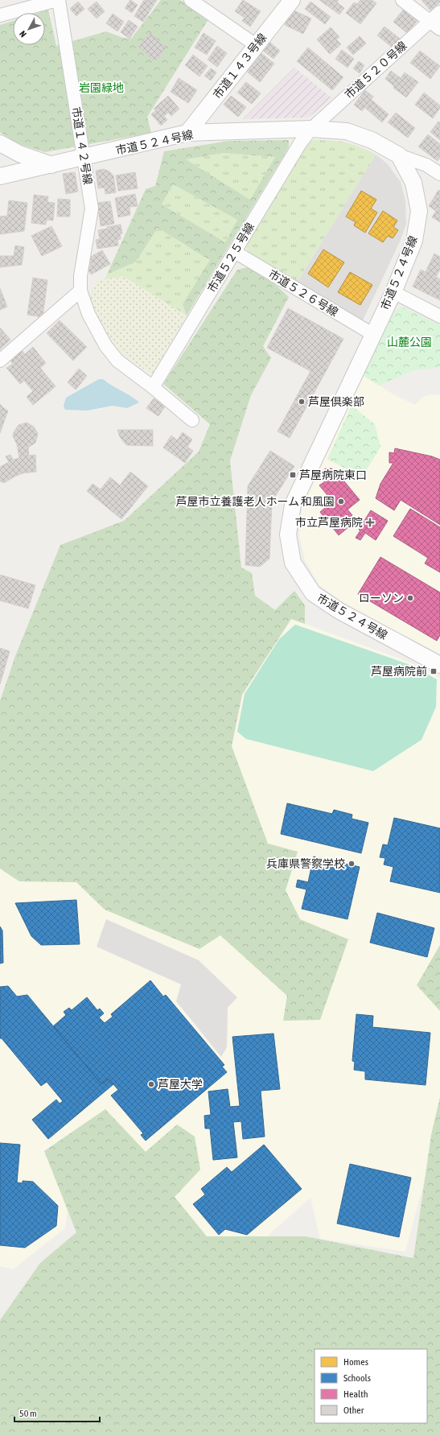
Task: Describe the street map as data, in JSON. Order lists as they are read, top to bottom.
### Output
{
  "streets": {
    "street": [
      "市道１４３号線",
      "市道５２０号線",
      "市道５２４号線",
      "市道１４２号線",
      "市道５２５号線",
      "市道５２６号線"
    ]
  },
  "crossings": [
    ["市道１４３号線", "市道５２４号線"],
    ["市道５２０号線", "市道５２４号線"],
    ["市道５２０号線", "市道５２５号線"],
    ["市道５２４号線", "市道１４２号線"],
    ["市道５２４号線", "市道５２５号線"],
    ["市道５２４号線", "市道５２６号線"],
    ["市道１４２号線", "市道５２５号線"],
    ["市道５２５号線", "市道５２６号線"]
  ],
  "parks": ["岩園緑地", "山麓公園"],
  "places": {
    "other": [
      "芦屋倶楽部",
      "芦屋市立養護老人ホーム 和風園",
      "ローソン",
      "兵庫県警察学校",
      "芦屋大学"
    ],
    "transit": ["芦屋病院東口", "芦屋病院前"],
    "health": ["市立芦屋病院"]
  },
  "legend": [
    "Homes",
    "Schools",
    "Health",
    "Other"
  ],
  "scale_bar": "50 m",
  "north": "bottom left"
}
